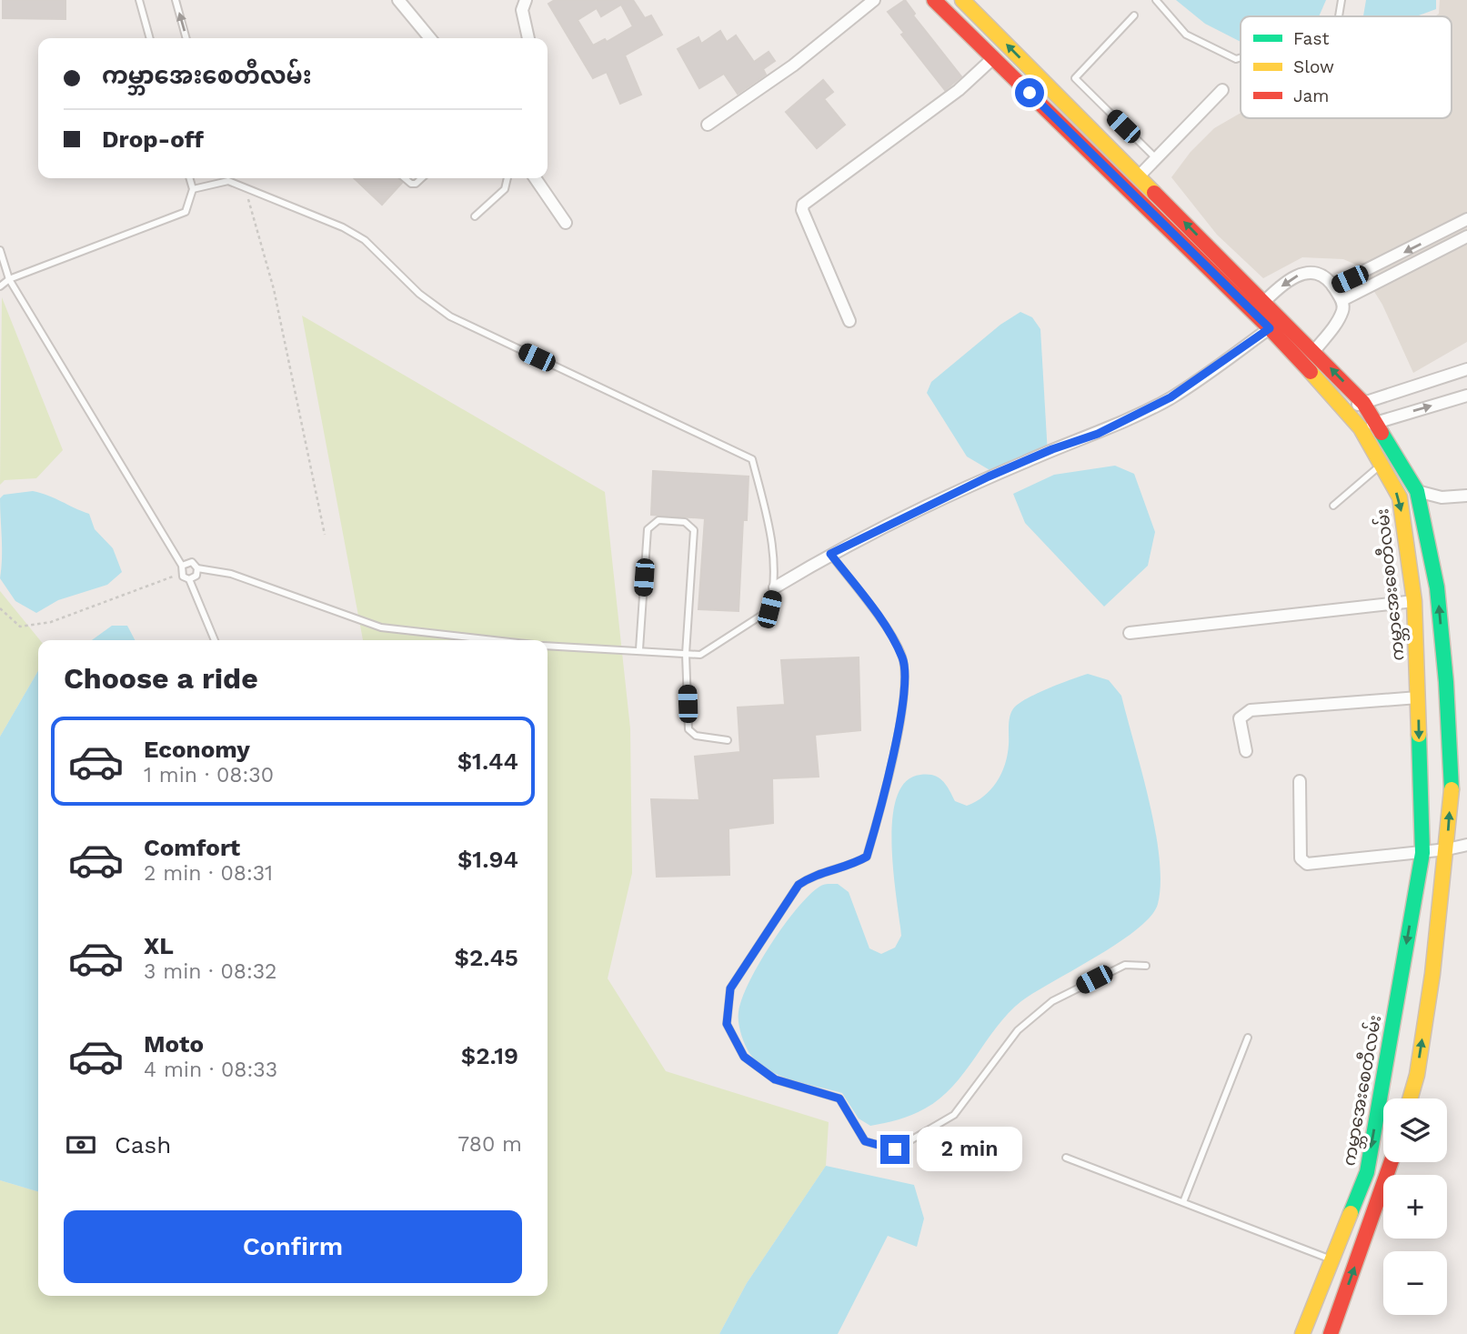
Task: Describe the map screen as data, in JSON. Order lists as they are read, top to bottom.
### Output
{
  "streets": {
    "main road": ["ကမ္ဘာအေးစေတီလမ်း"]
  },
  "legend": ["Fast", "Slow", "Jam"],
  "page": {
    "banner": ["ကမ္ဘာအေးစေတီလမ်း", "Drop-off"],
    "heading": "Choose a ride",
    "list": [
      {
        "name": "Economy",
        "note": "1 min · 08:30",
        "value": "$1.44"
      },
      {
        "name": "Comfort",
        "note": "2 min · 08:31",
        "value": "$1.94"
      },
      {
        "name": "XL",
        "note": "3 min · 08:32",
        "value": "$2.45"
      },
      {
        "name": "Moto",
        "note": "4 min · 08:33",
        "value": "$2.19"
      }
    ],
    "map_buttons": ["+", "−"],
    "pay": ["Cash", "780 m"],
    "bubble": "2 min",
    "buttons": "Confirm"
  }
}
